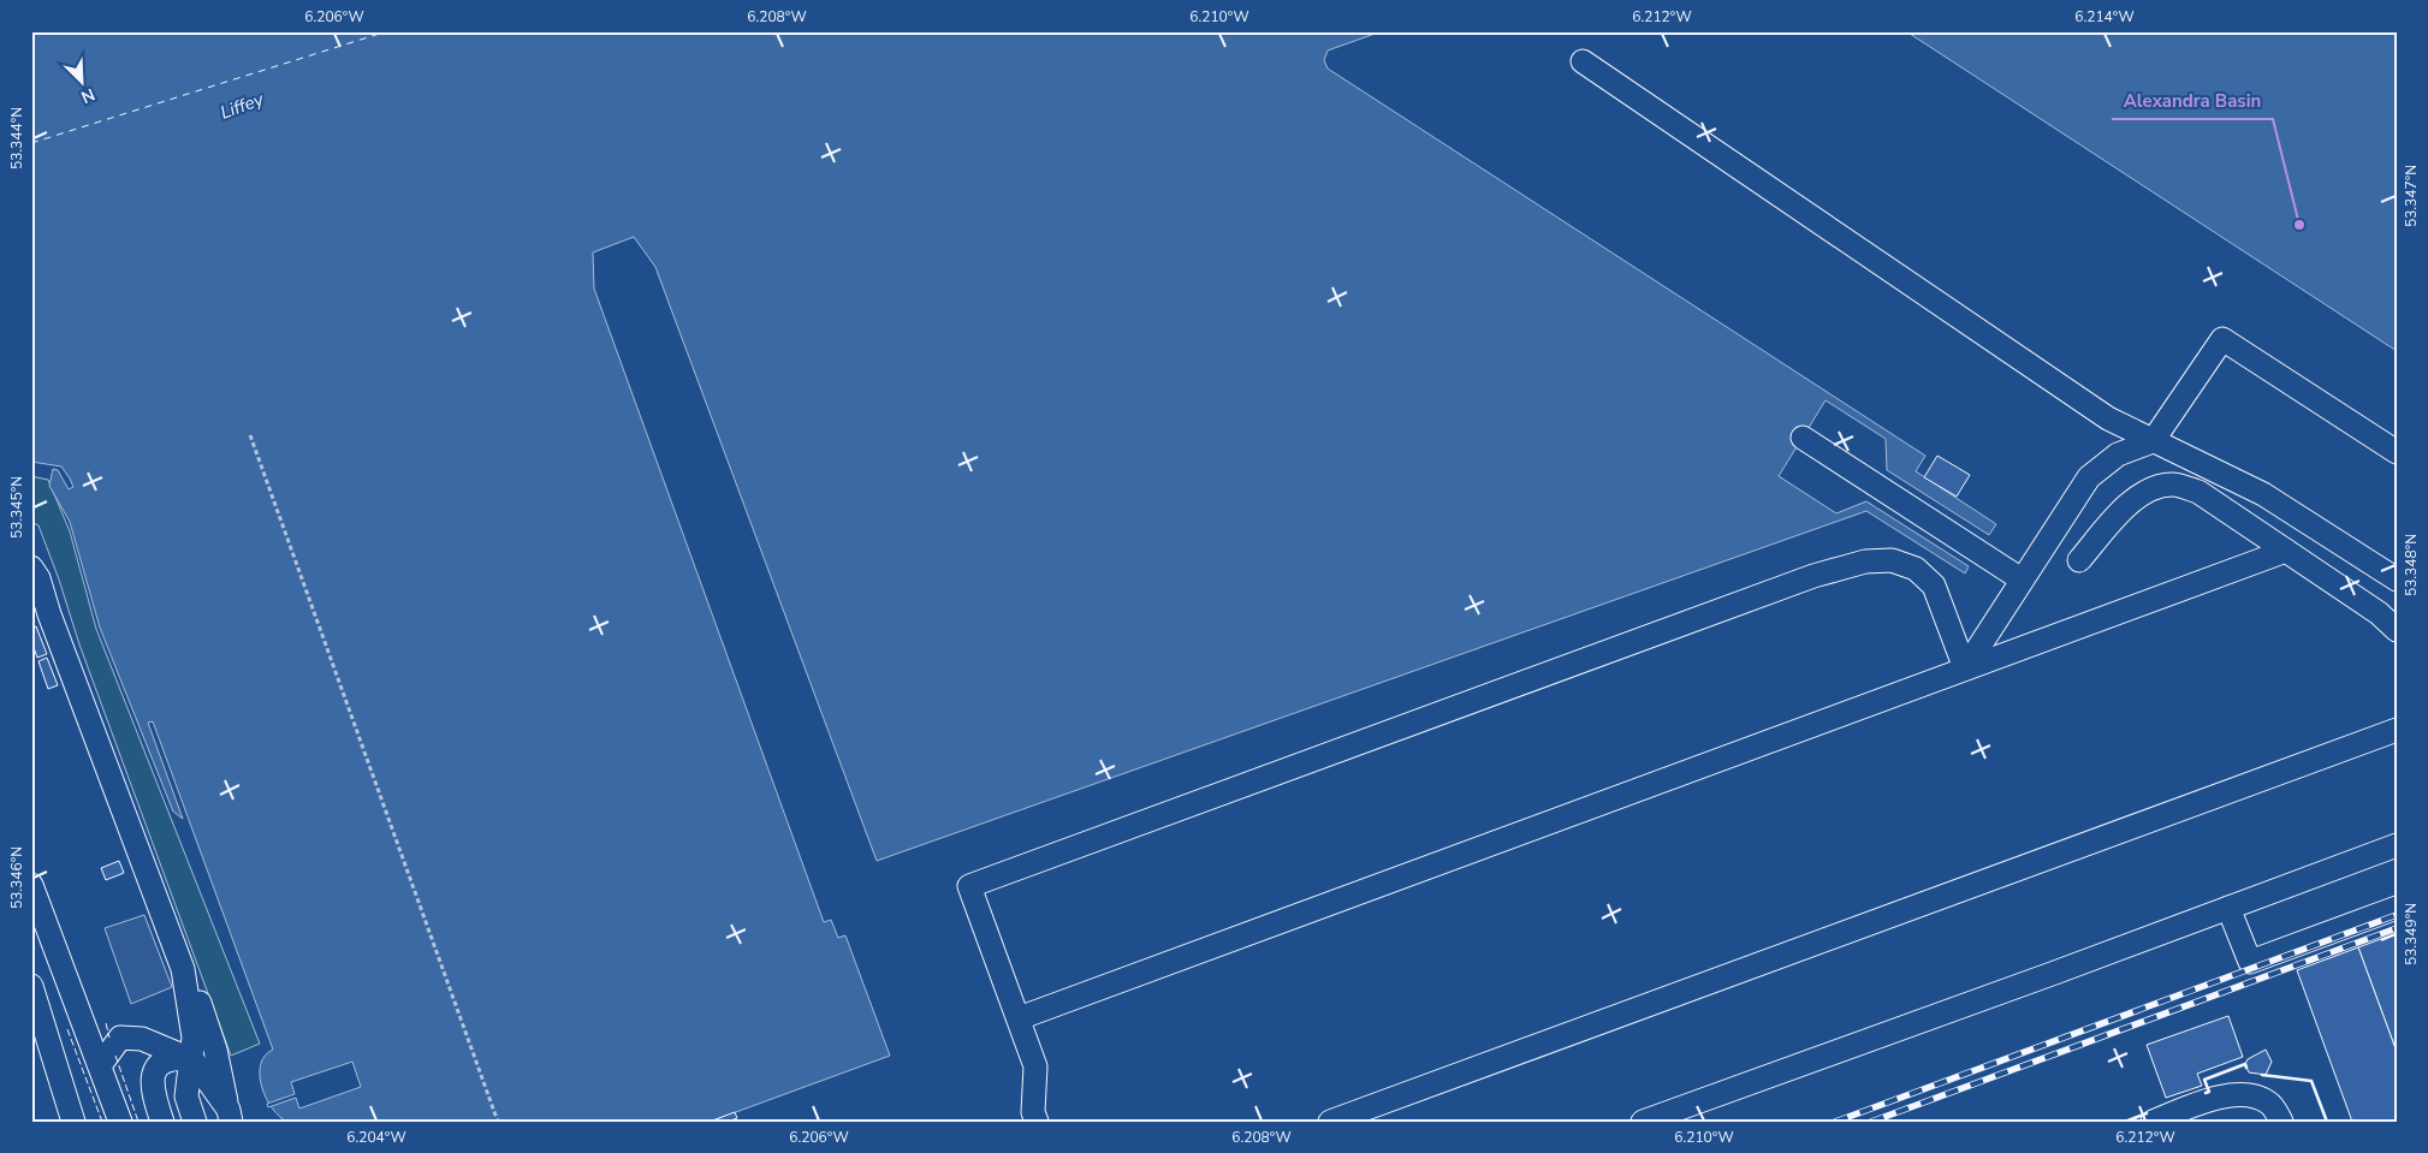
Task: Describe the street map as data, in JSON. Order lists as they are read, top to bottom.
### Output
{
  "water": ["Liffey"],
  "places": ["Alexandra Basin"],
  "north": "bottom right",
  "coordinates": [
    "6.206°W",
    "6.208°W",
    "6.210°W",
    "6.212°W",
    "6.214°W",
    "53.344°N",
    "53.347°N",
    "53.345°N",
    "53.348°N",
    "53.346°N",
    "53.349°N",
    "6.204°W"
  ]
}
